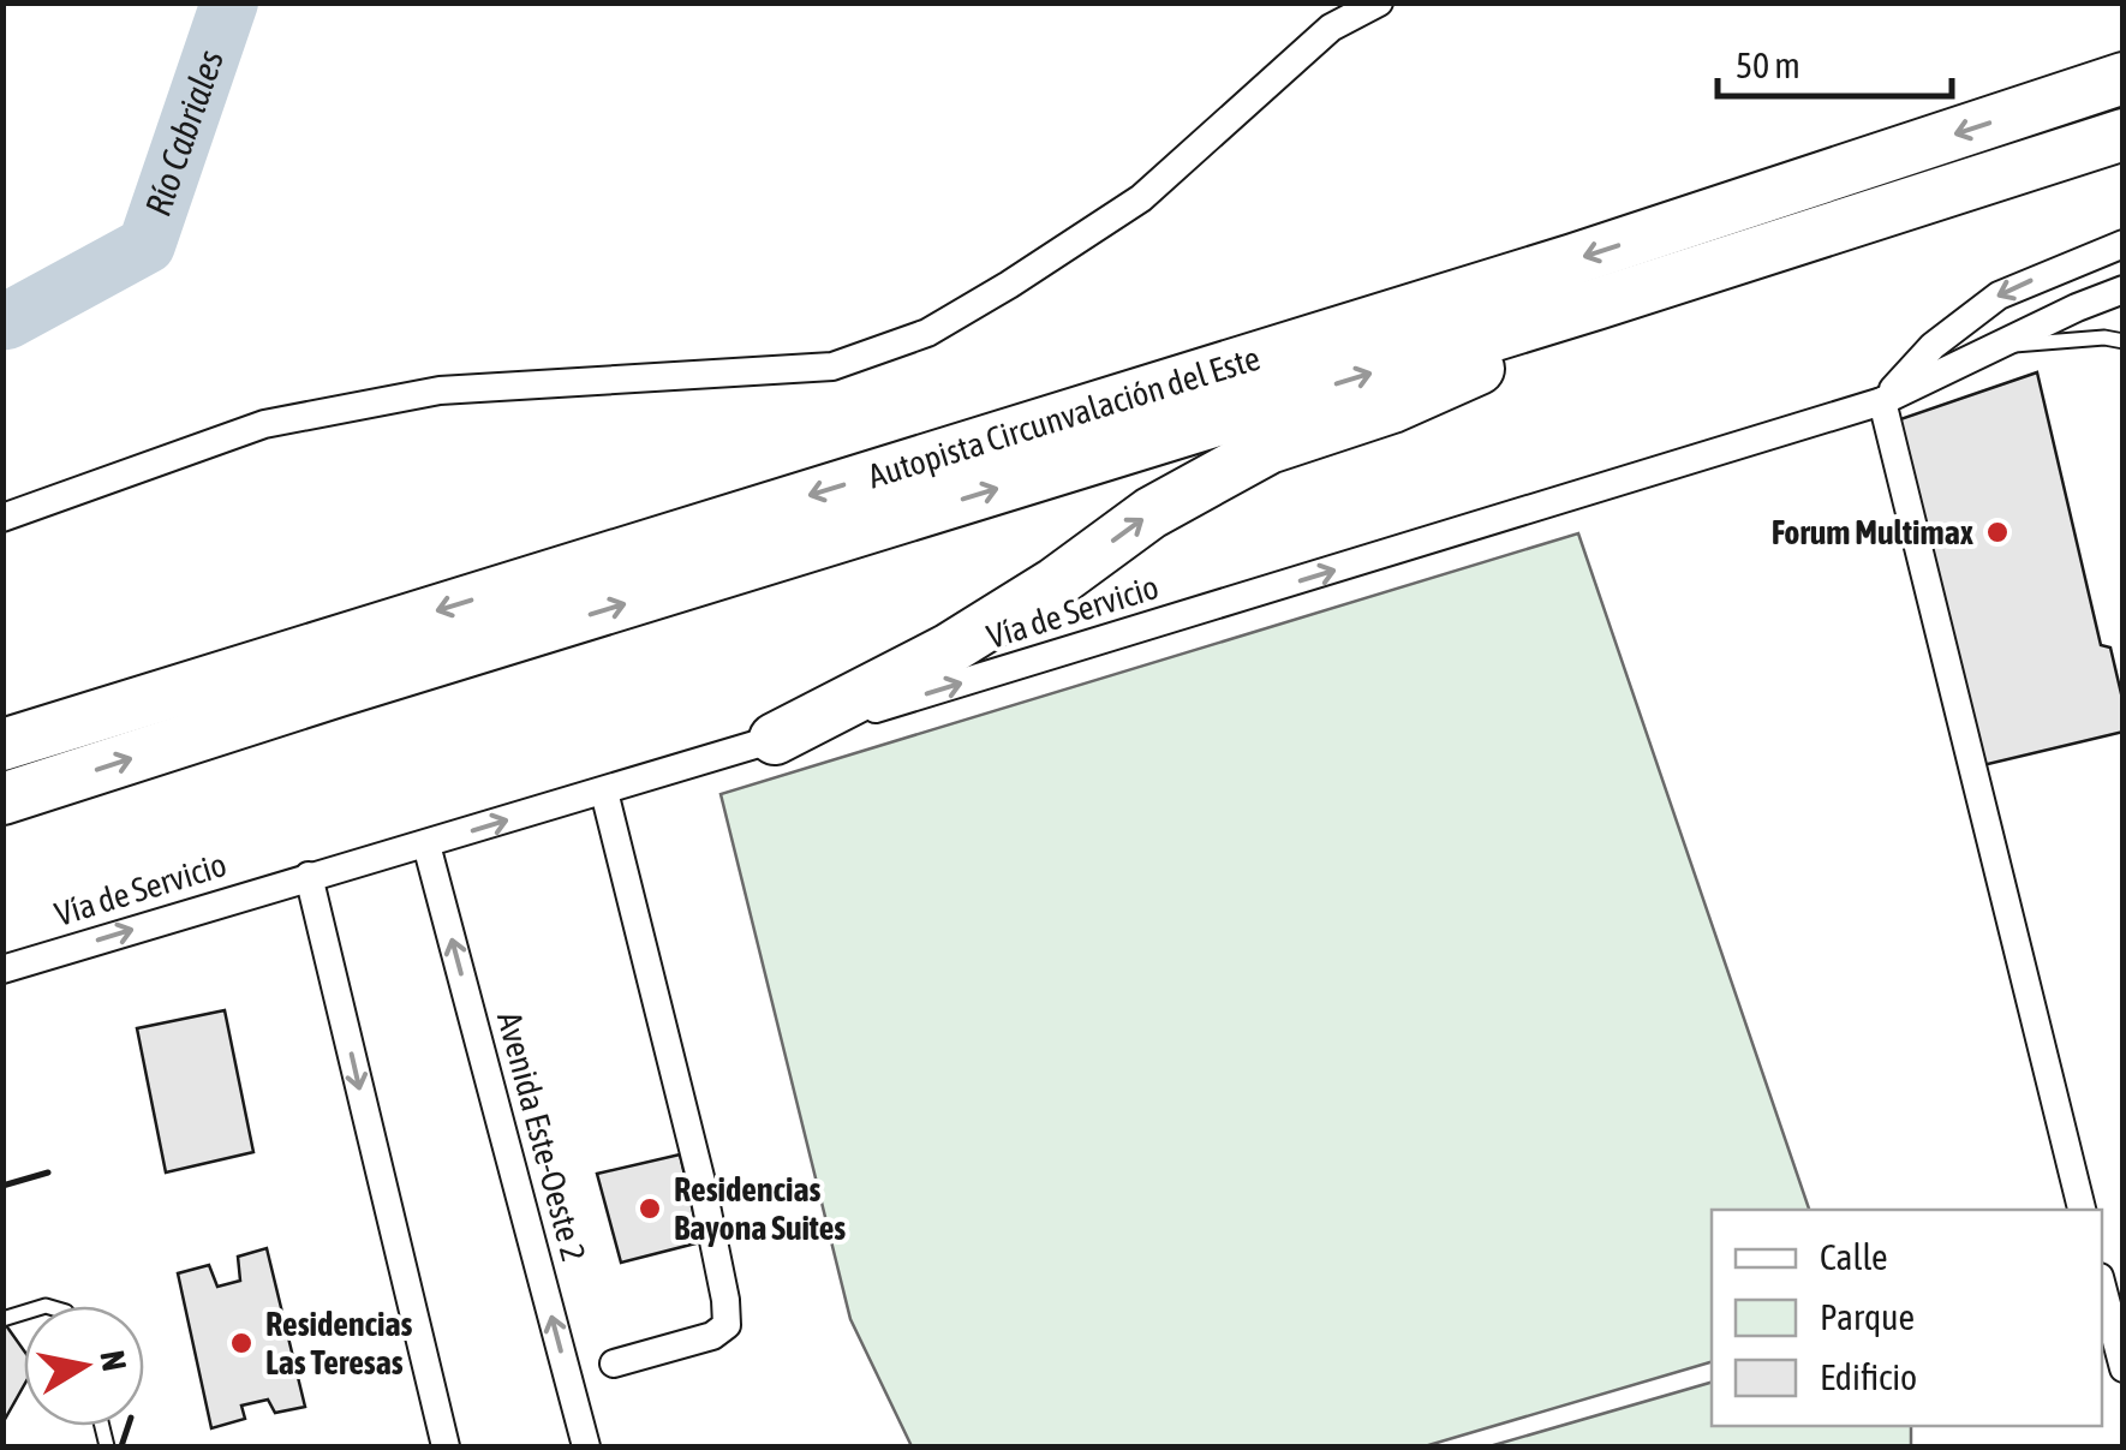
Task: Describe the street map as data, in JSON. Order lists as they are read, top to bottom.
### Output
{
  "streets": {
    "highway": ["Autopista Circunvalación del Este"],
    "street": ["Vía de Servicio", "Avenida Este-Oeste 2"]
  },
  "crossings": [
    ["Vía de Servicio", "Avenida Este-Oeste 2"]
  ],
  "one_way": ["Vía de Servicio"],
  "water": ["Río Cabriales"],
  "places": ["Forum Multimax", "Residencias Bayona Suites", "Residencias Las Teresas"],
  "legend": ["Calle", "Parque", "Edificio"],
  "scale_bar": "50 m",
  "north": "right"
}
